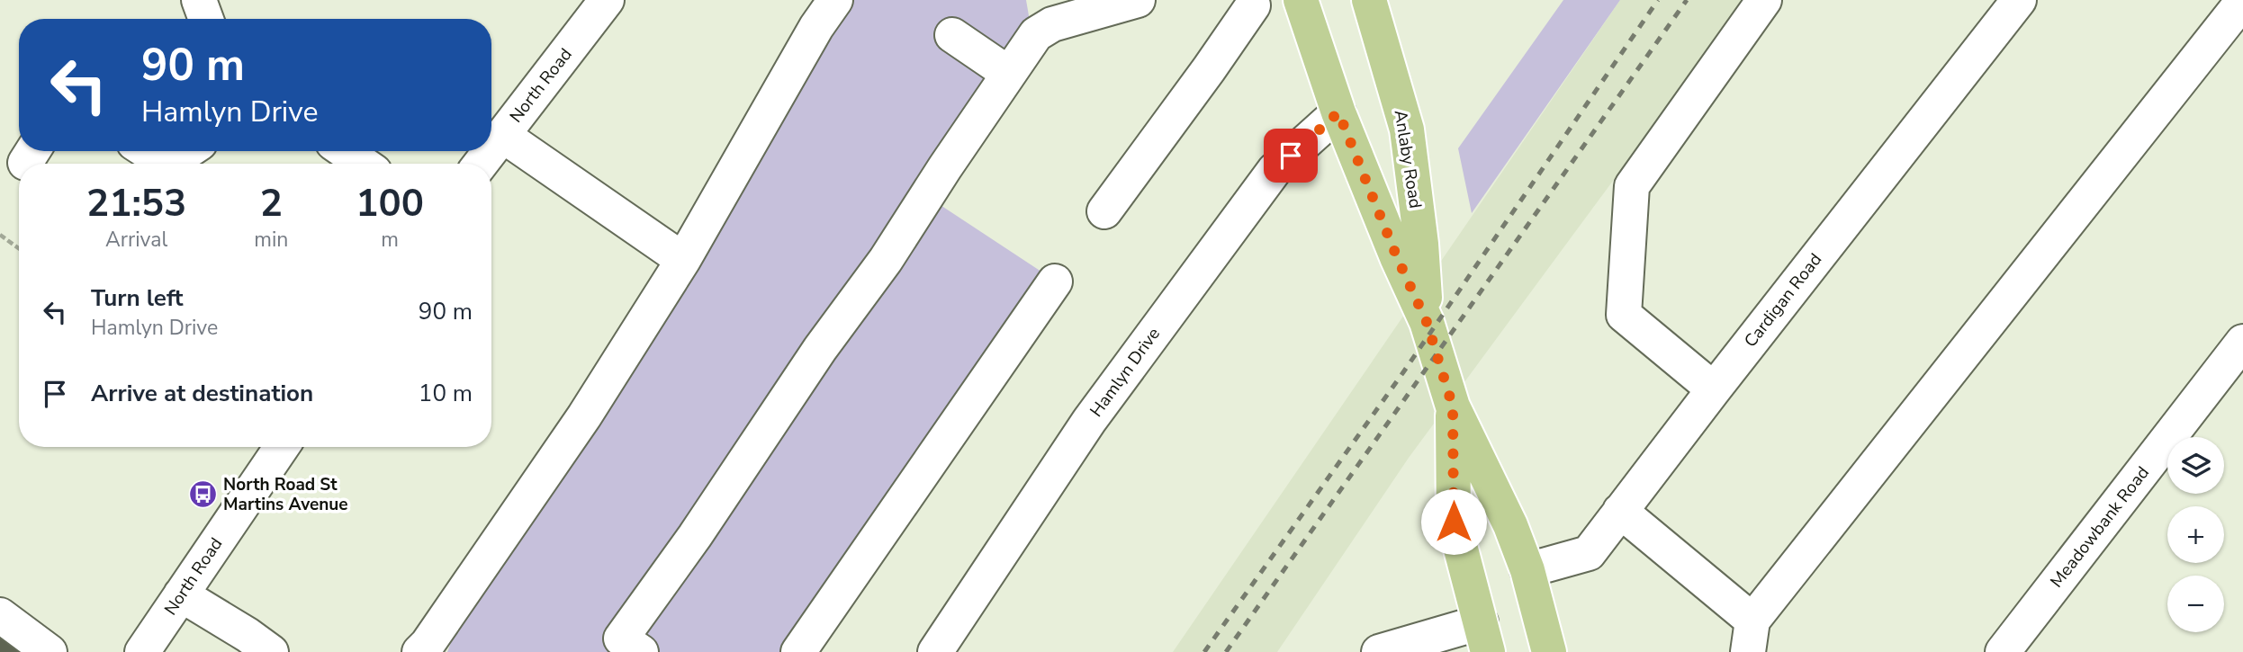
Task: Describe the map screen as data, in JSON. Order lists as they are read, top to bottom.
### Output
{
  "streets": {
    "main road": ["Anlaby Road"],
    "street": [
      "North Road",
      "Cardigan Road",
      "Hamlyn Drive",
      "Meadowbank Road"
    ]
  },
  "crossings": [
    ["Anlaby Road", "Cardigan Road"],
    ["Anlaby Road", "Hamlyn Drive"]
  ],
  "places": {
    "bus stop": ["North Road St Martins Avenue"]
  },
  "page": {
    "turn": ["90 m", "Hamlyn Drive"],
    "eta": [
      "21:53",
      "Arrival",
      "2",
      "min",
      "100",
      "m"
    ],
    "list": [
      {
        "name": "Turn left",
        "note": "Hamlyn Drive",
        "value": "90 m"
      },
      {
        "name": "Arrive at destination",
        "value": "10 m"
      }
    ],
    "map_buttons": ["+", "−"]
  }
}
